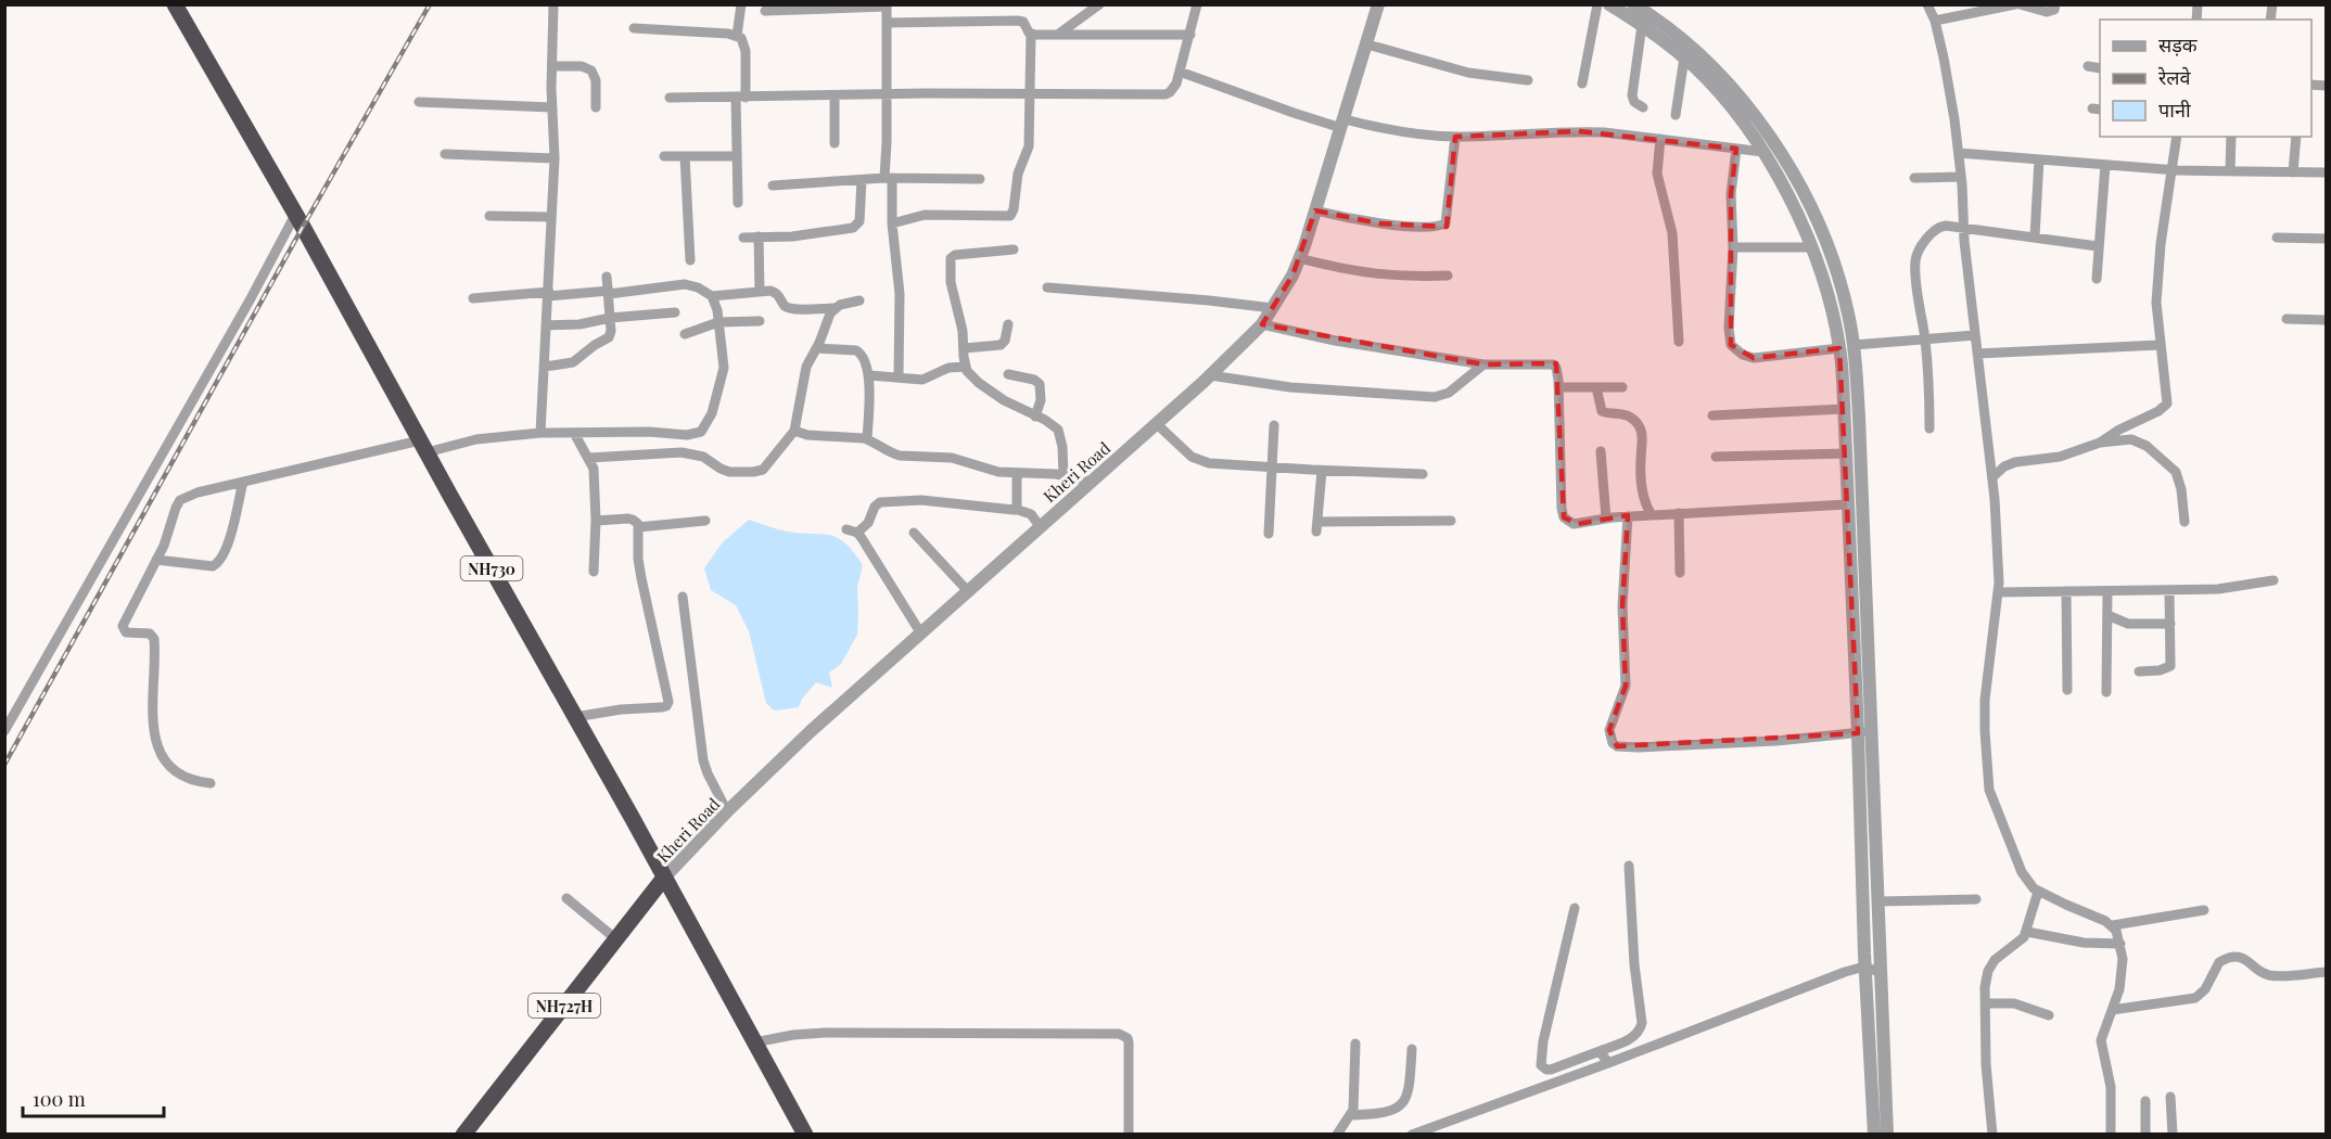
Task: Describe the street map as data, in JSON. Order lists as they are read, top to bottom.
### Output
{
  "streets": {
    "highway": ["NH730", "NH727H"],
    "street": ["Kheri Road"]
  },
  "crossings": [
    ["Kheri Road", "NH730"],
    ["Kheri Road", "NH727H"],
    ["NH730", "NH727H"]
  ],
  "legend": ["सड़क", "रेलवे", "पानी"],
  "scale_bar": "100 m"
}
